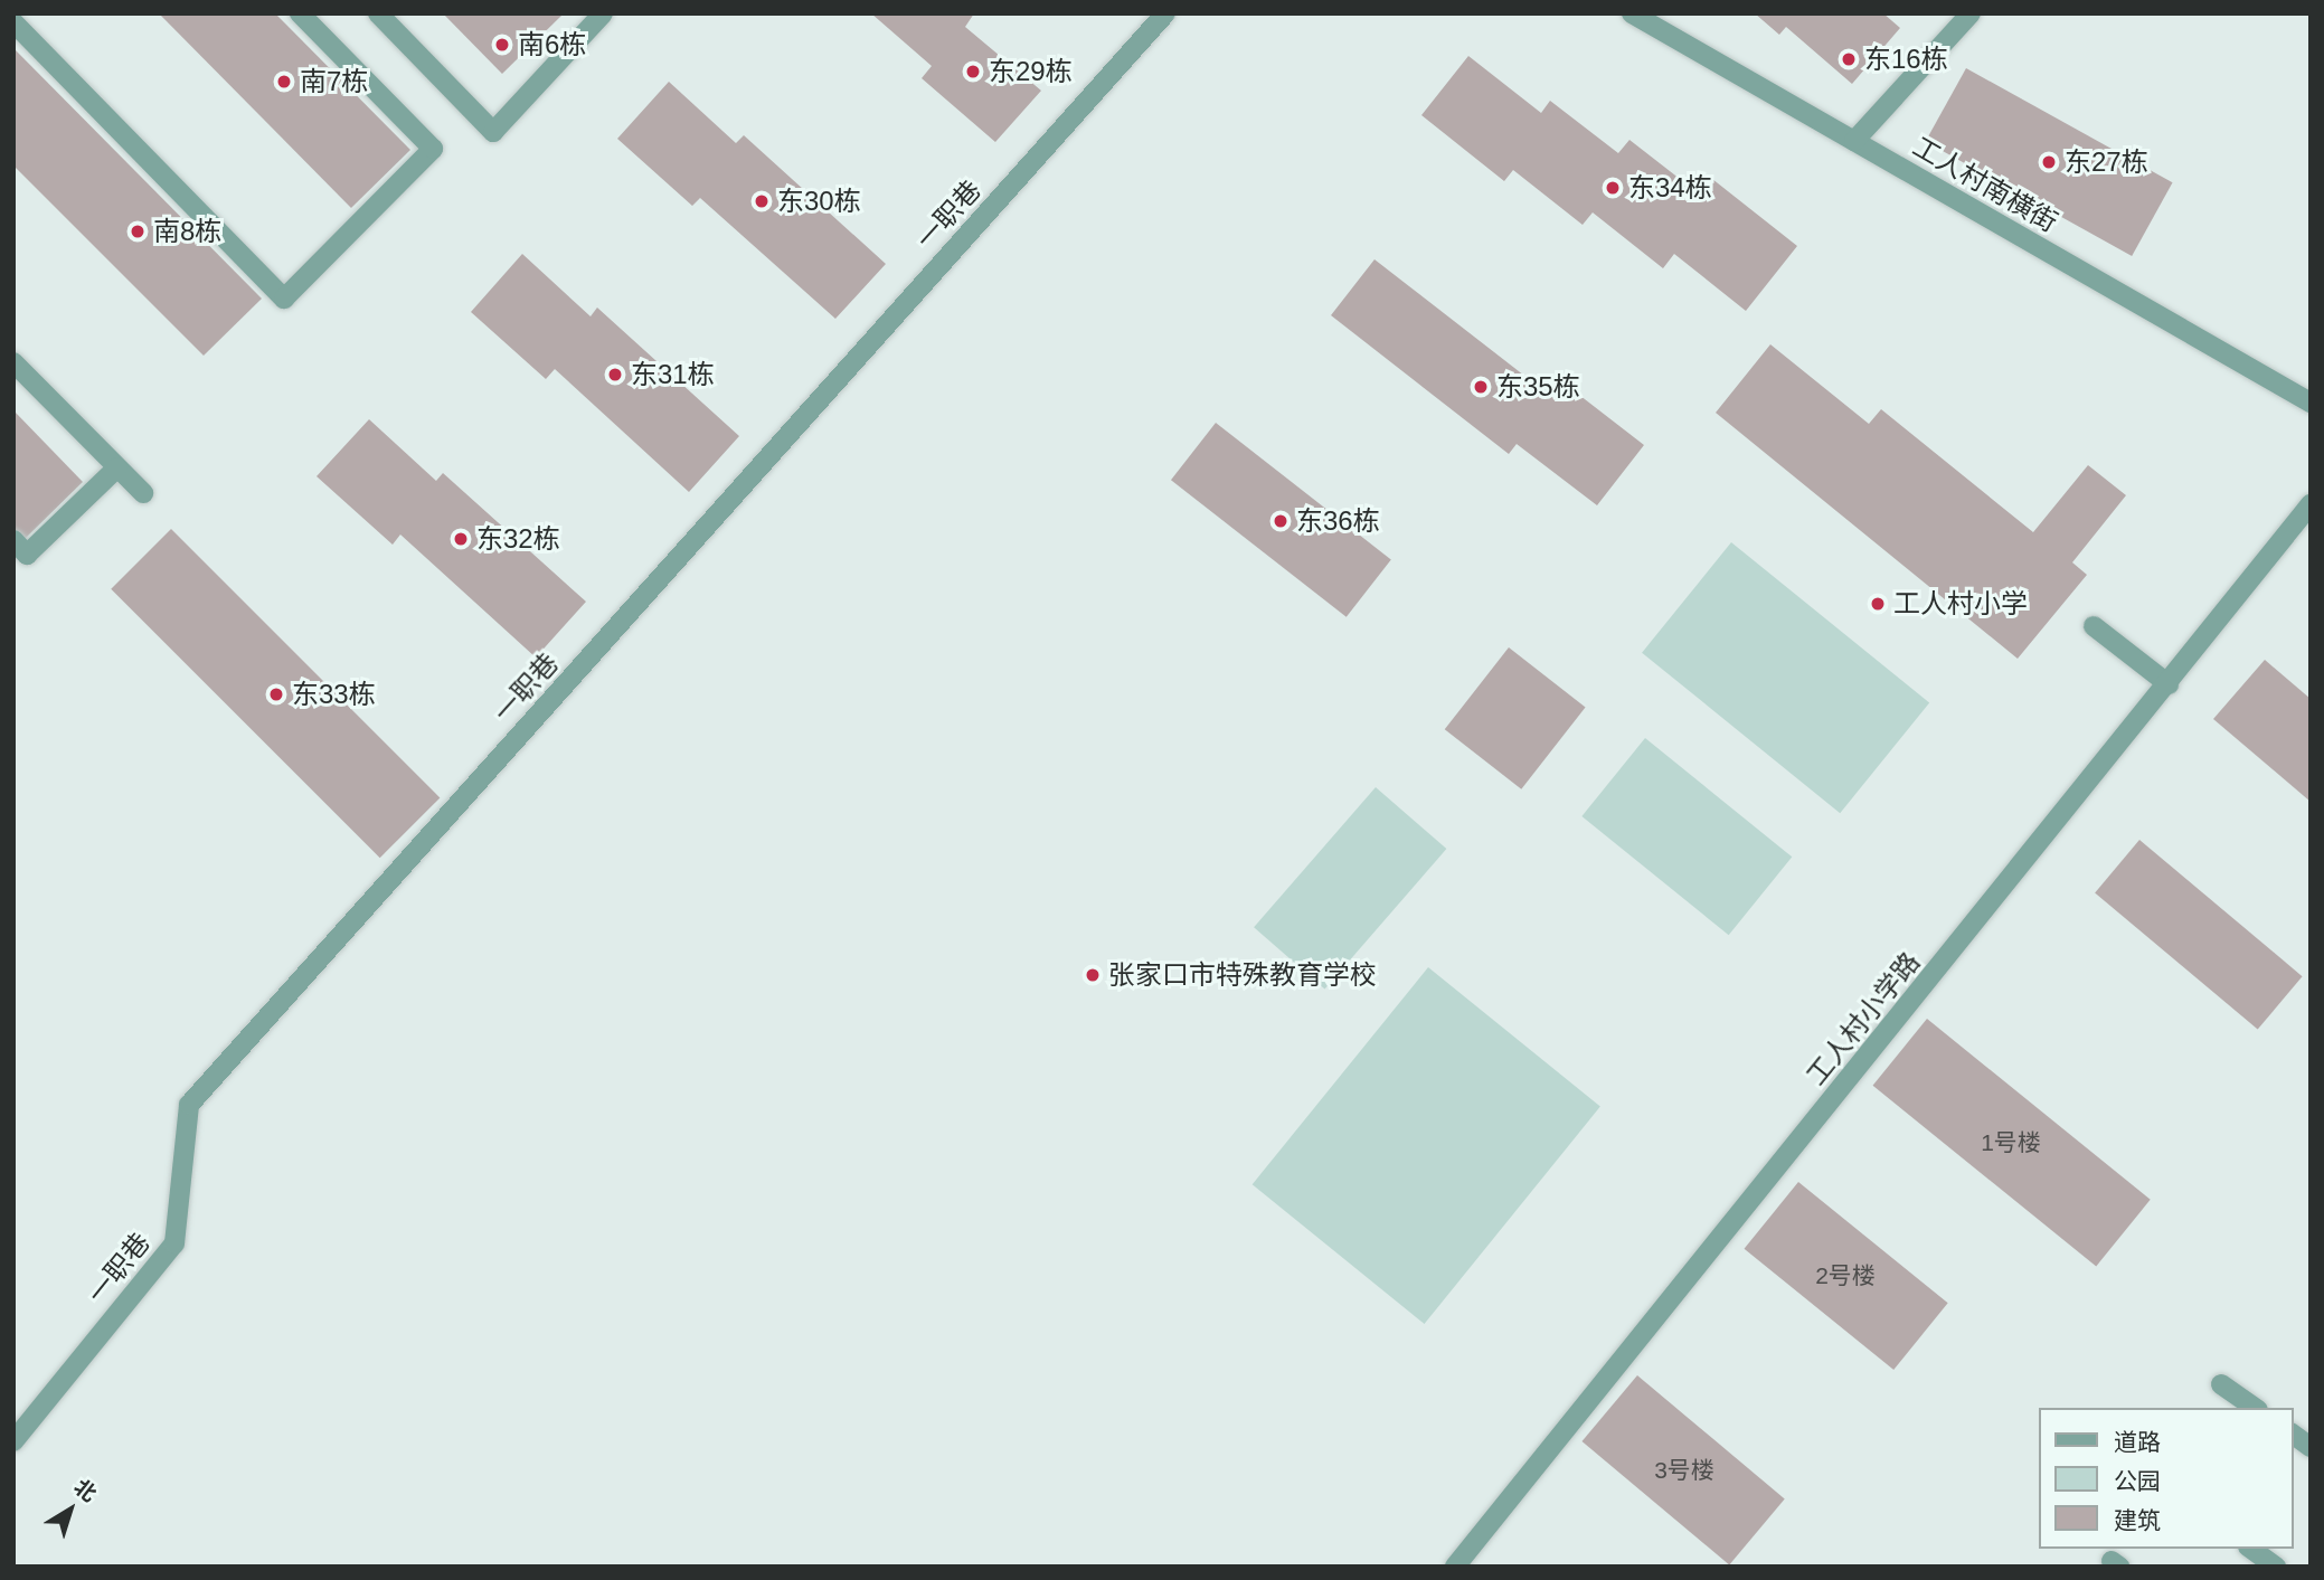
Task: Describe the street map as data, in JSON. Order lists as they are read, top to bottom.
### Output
{
  "streets": {
    "street": ["工人村南横街", "一职巷", "工人村小学路"]
  },
  "places": [
    "南6栋",
    "东16栋",
    "东29栋",
    "南7栋",
    "东27栋",
    "东34栋",
    "东30栋",
    "南8栋",
    "东31栋",
    "东35栋",
    "东36栋",
    "东32栋",
    "工人村小学",
    "东33栋",
    "张家口市特殊教育学校"
  ],
  "house_numbers": ["1号楼", "2号楼", "3号楼"],
  "legend": ["道路", "公园", "建筑"],
  "north": "top right"
}
